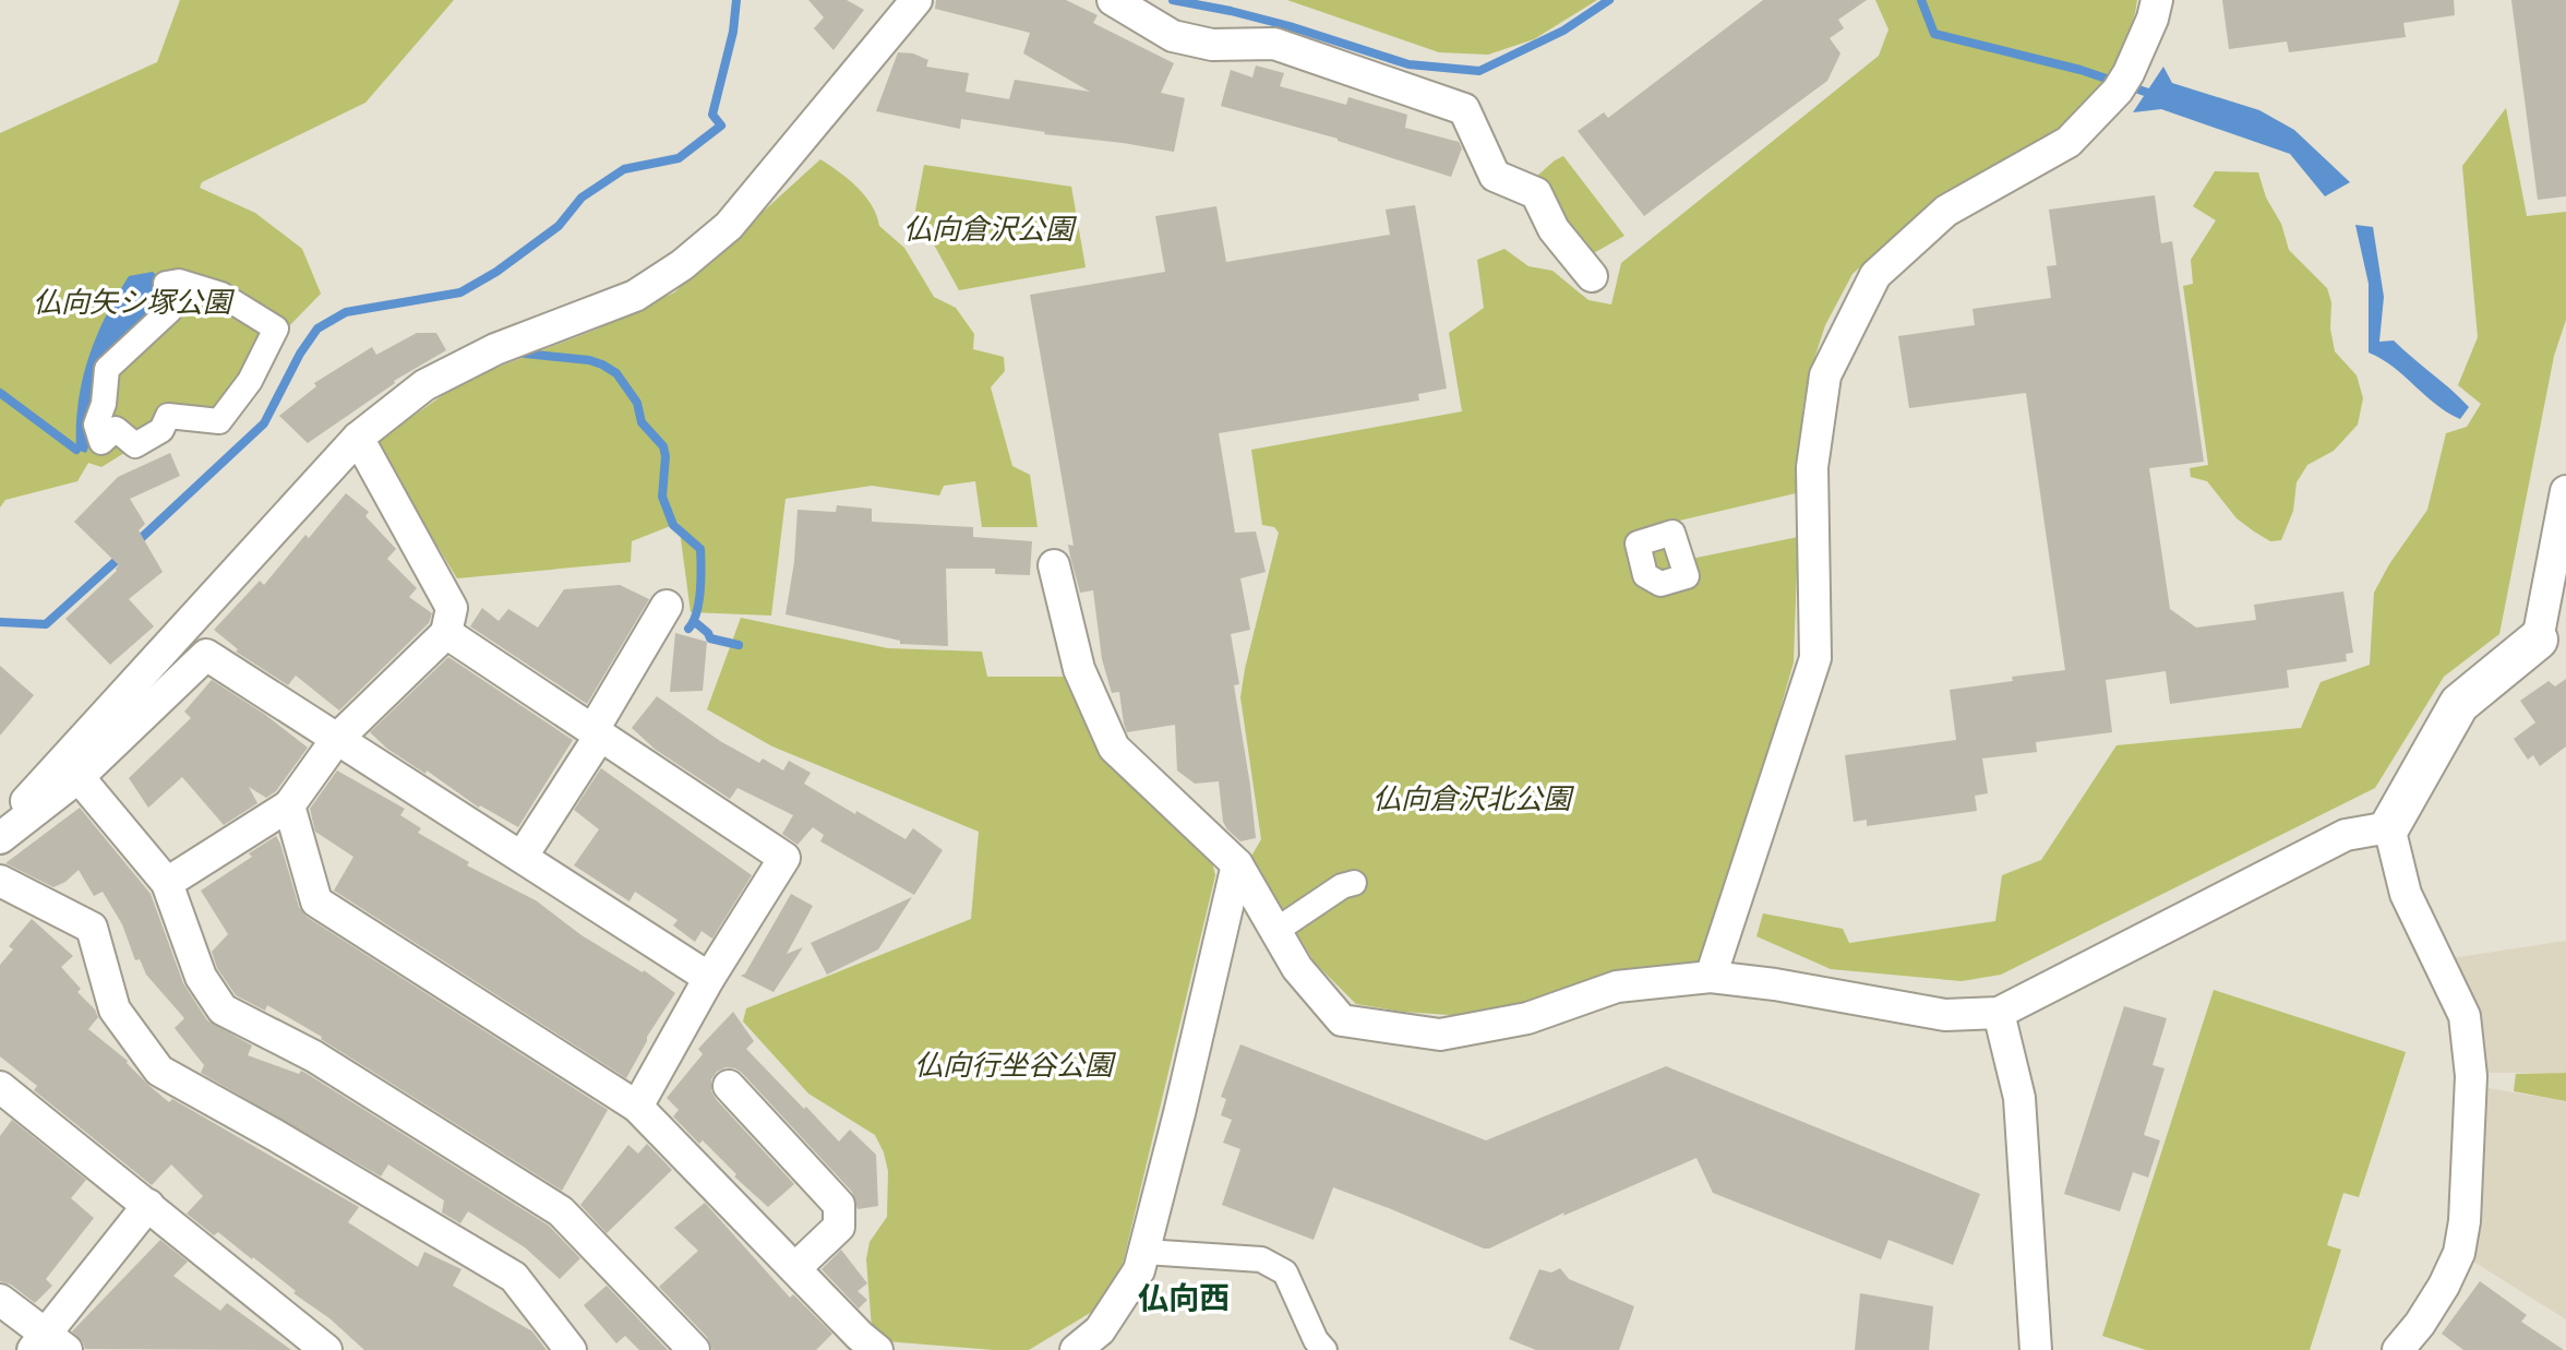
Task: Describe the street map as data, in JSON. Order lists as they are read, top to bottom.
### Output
{
  "districts": ["仏向西"],
  "parks": [
    "仏向倉沢公園",
    "仏向矢シ塚公園",
    "仏向倉沢北公園",
    "仏向行坐谷公園"
  ]
}
